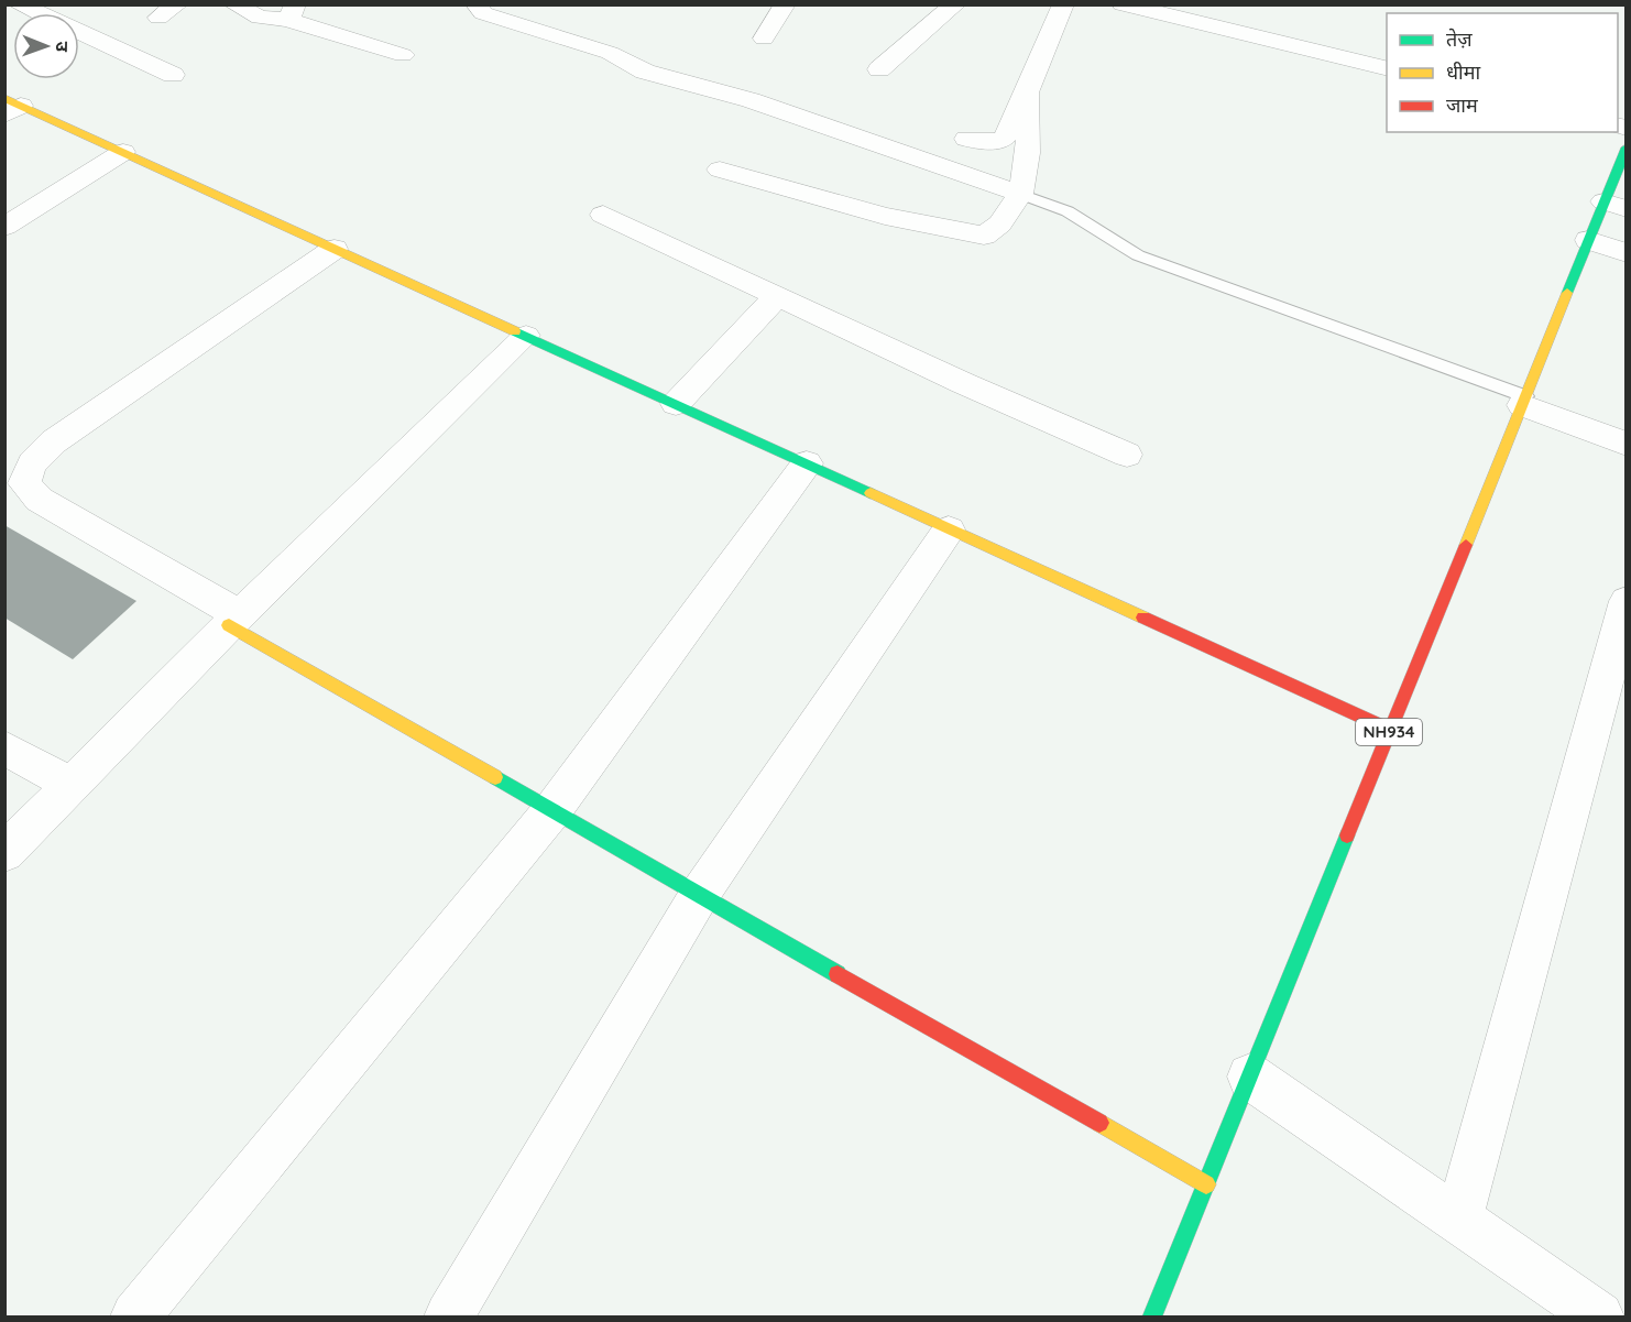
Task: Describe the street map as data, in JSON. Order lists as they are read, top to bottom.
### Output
{
  "streets": {
    "main road": ["NH934"]
  },
  "legend": ["तेज़", "धीमा", "जाम"],
  "north": "right"
}
